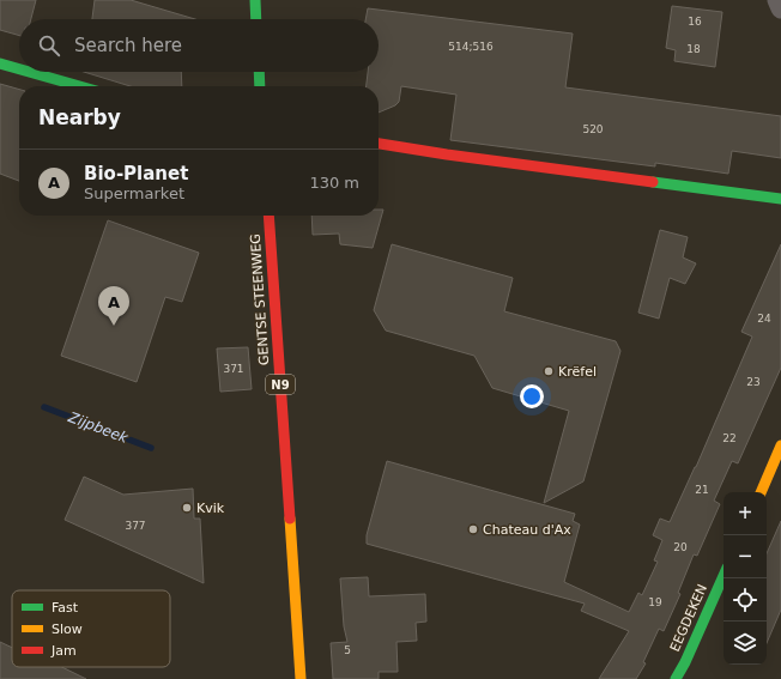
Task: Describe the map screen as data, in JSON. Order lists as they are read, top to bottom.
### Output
{
  "streets": {
    "street": ["GENTSE STEENWEG", "N9", "EEGDEKEN"]
  },
  "water": ["Zijpbeek"],
  "places": ["Krëfel", "Kvik", "Chateau d'Ax"],
  "house_numbers": [
    "16",
    "514;516",
    "18",
    "520",
    "24",
    "371",
    "23",
    "22",
    "21",
    "377",
    "20",
    "19",
    "5"
  ],
  "legend": ["Fast", "Slow", "Jam"],
  "page": {
    "search": "Search here",
    "heading": "Nearby",
    "list": [
      {
        "mark": "A",
        "name": "Bio-Planet",
        "note": "Supermarket",
        "value": "130 m"
      }
    ],
    "pins": "A",
    "map_buttons": ["+", "−"]
  }
}
